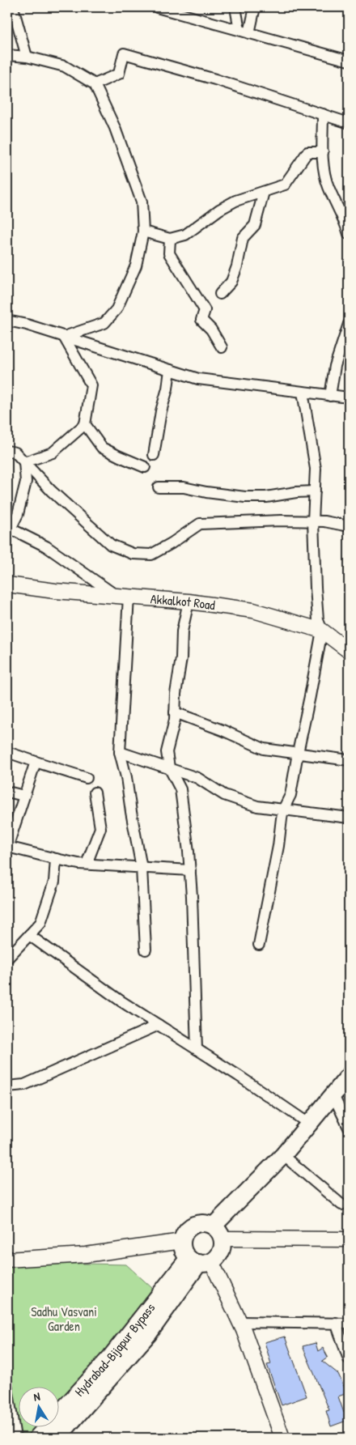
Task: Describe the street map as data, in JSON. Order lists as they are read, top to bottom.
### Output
{
  "streets": {
    "main road": ["Hydrabad-Bijapur Bypass"],
    "street": ["Akkalkot Road"]
  },
  "parks": ["Sadhu Vasvani Garden"],
  "north": "top"
}
